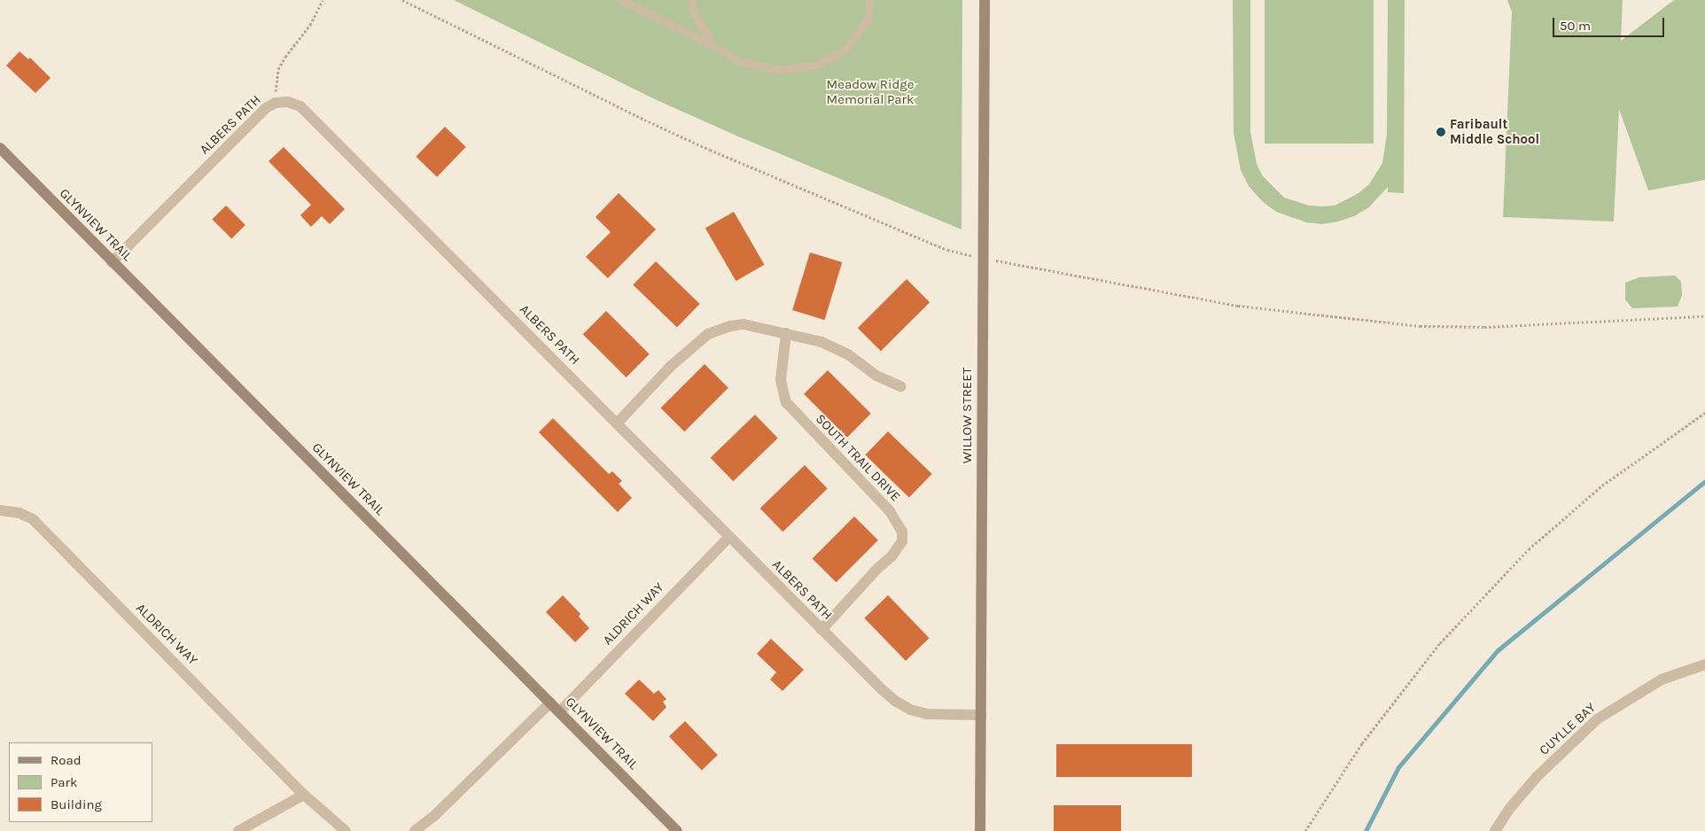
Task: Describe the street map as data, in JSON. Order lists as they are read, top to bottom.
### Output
{
  "streets": {
    "street": [
      "ALBERS PATH",
      "GLYNVIEW TRAIL",
      "WILLOW STREET",
      "SOUTH TRAIL DRIVE",
      "ALDRICH WAY",
      "CUYLLE BAY"
    ]
  },
  "crossings": [
    ["ALBERS PATH", "GLYNVIEW TRAIL"],
    ["ALBERS PATH", "WILLOW STREET"],
    ["ALBERS PATH", "SOUTH TRAIL DRIVE"],
    ["ALBERS PATH", "ALDRICH WAY"],
    ["GLYNVIEW TRAIL", "ALDRICH WAY"]
  ],
  "parks": ["Meadow Ridge Memorial Park"],
  "places": ["Faribault Middle School"],
  "legend": ["Road", "Park", "Building"],
  "scale_bar": "50 m"
}
